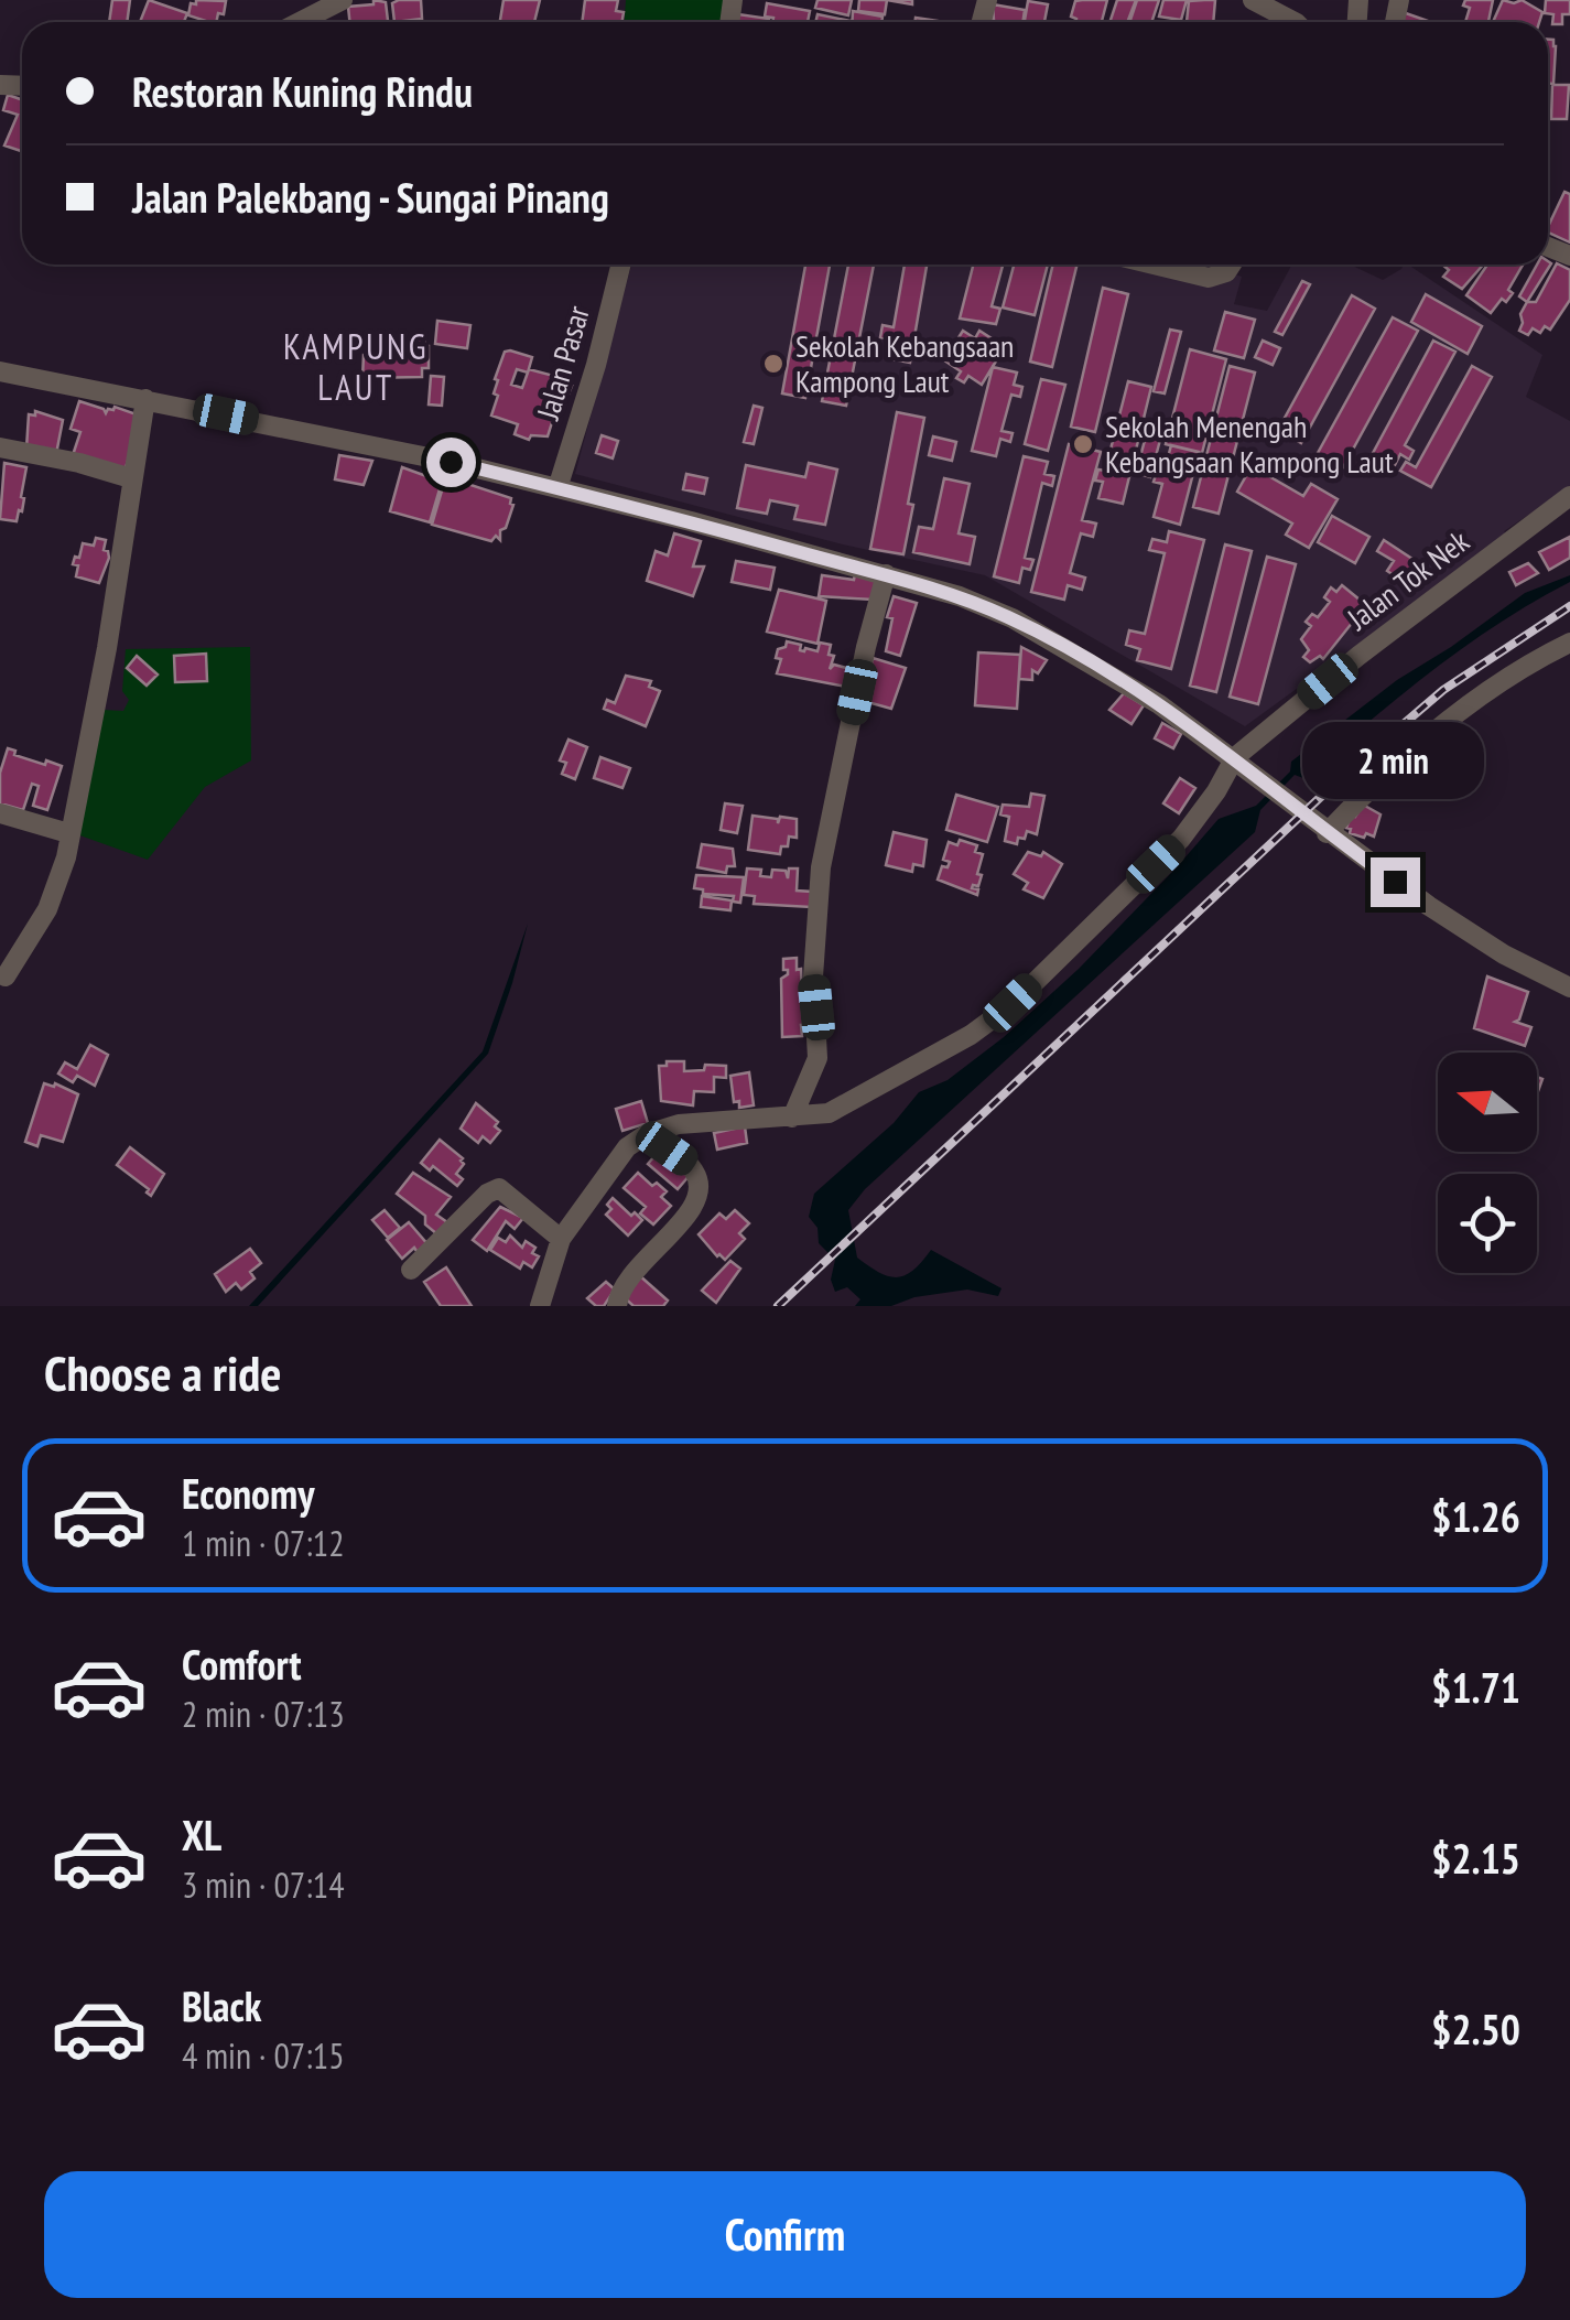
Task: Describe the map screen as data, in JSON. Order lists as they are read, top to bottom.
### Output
{
  "streets": {
    "street": ["Jalan Pasar", "Jalan Tok Nek"]
  },
  "districts": ["KAMPUNG LAUT"],
  "places": ["Sekolah Kebangsaan Kampong Laut", "Sekolah Menengah Kebangsaan Kampong Laut"],
  "north": "left",
  "page": {
    "banner": ["Restoran Kuning Rindu", "Jalan Palekbang - Sungai Pinang"],
    "bubble": "2 min",
    "heading": "Choose a ride",
    "list": [
      {
        "name": "Economy",
        "note": "1 min · 07:12",
        "value": "$1.26"
      },
      {
        "name": "Comfort",
        "note": "2 min · 07:13",
        "value": "$1.71"
      },
      {
        "name": "XL",
        "note": "3 min · 07:14",
        "value": "$2.15"
      },
      {
        "name": "Black",
        "note": "4 min · 07:15",
        "value": "$2.50"
      }
    ],
    "buttons": "Confirm"
  }
}
